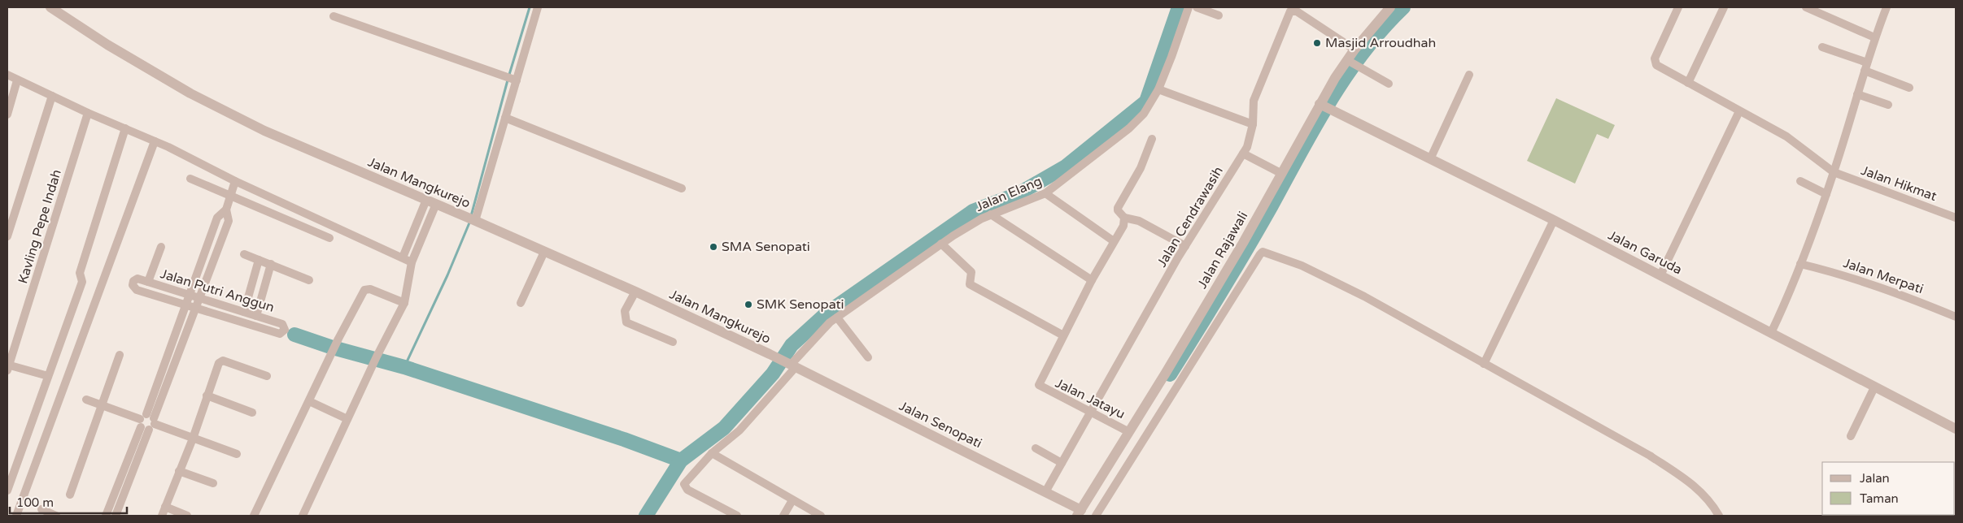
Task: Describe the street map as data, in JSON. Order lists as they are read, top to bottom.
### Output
{
  "streets": {
    "street": [
      "Jalan Mangkurejo",
      "Jalan Hikmat",
      "Jalan Elang",
      "Jalan Cendrawasih",
      "Kavling Pepe Indah",
      "Jalan Rajawali",
      "Jalan Garuda",
      "Jalan Merpati",
      "Jalan Putri Anggun",
      "Jalan Jatayu",
      "Jalan Senopati"
    ]
  },
  "crossings": [
    ["Jalan Mangkurejo", "Jalan Elang"],
    ["Jalan Mangkurejo", "Jalan Senopati"],
    ["Jalan Elang", "Jalan Senopati"],
    ["Jalan Cendrawasih", "Jalan Rajawali"],
    ["Jalan Cendrawasih", "Jalan Jatayu"],
    ["Jalan Cendrawasih", "Jalan Senopati"],
    ["Jalan Rajawali", "Jalan Garuda"],
    ["Jalan Rajawali", "Jalan Jatayu"],
    ["Jalan Rajawali", "Jalan Senopati"]
  ],
  "places": ["Masjid Arroudhah", "SMA Senopati", "SMK Senopati"],
  "legend": ["Jalan", "Taman"],
  "scale_bar": "100 m"
}
